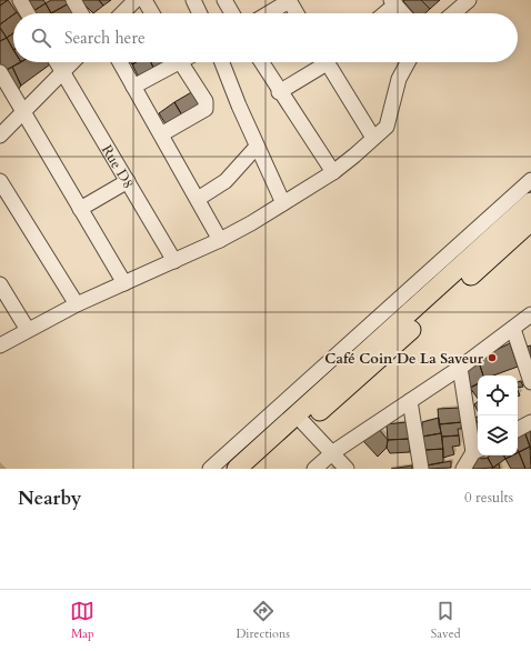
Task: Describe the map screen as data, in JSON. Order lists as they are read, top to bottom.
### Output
{
  "streets": {
    "street": ["Rue D8"]
  },
  "places": ["Café Coin De La Saveur"],
  "page": {
    "search": "Search here",
    "heading": ["Nearby", "0 results"],
    "nav": ["Map", "Directions", "Saved"]
  }
}
